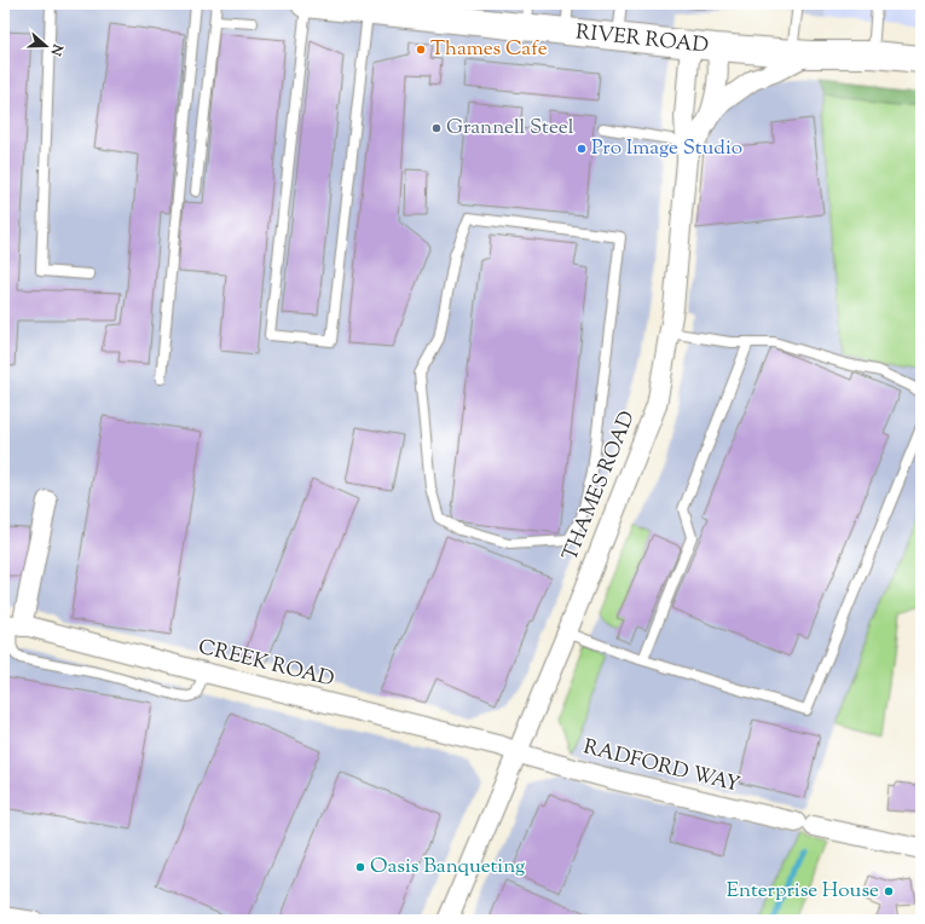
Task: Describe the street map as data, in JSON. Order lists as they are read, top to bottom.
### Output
{
  "streets": {
    "street": [
      "RIVER ROAD",
      "THAMES ROAD",
      "CREEK ROAD",
      "RADFORD WAY"
    ]
  },
  "crossings": [
    ["RIVER ROAD", "THAMES ROAD"],
    ["THAMES ROAD", "CREEK ROAD"],
    ["THAMES ROAD", "RADFORD WAY"],
    ["CREEK ROAD", "RADFORD WAY"]
  ],
  "places": [
    "Thames Cafe",
    "Grannell Steel",
    "Pro Image Studio",
    "Oasis Banqueting",
    "Enterprise House"
  ],
  "north": "right"
}
